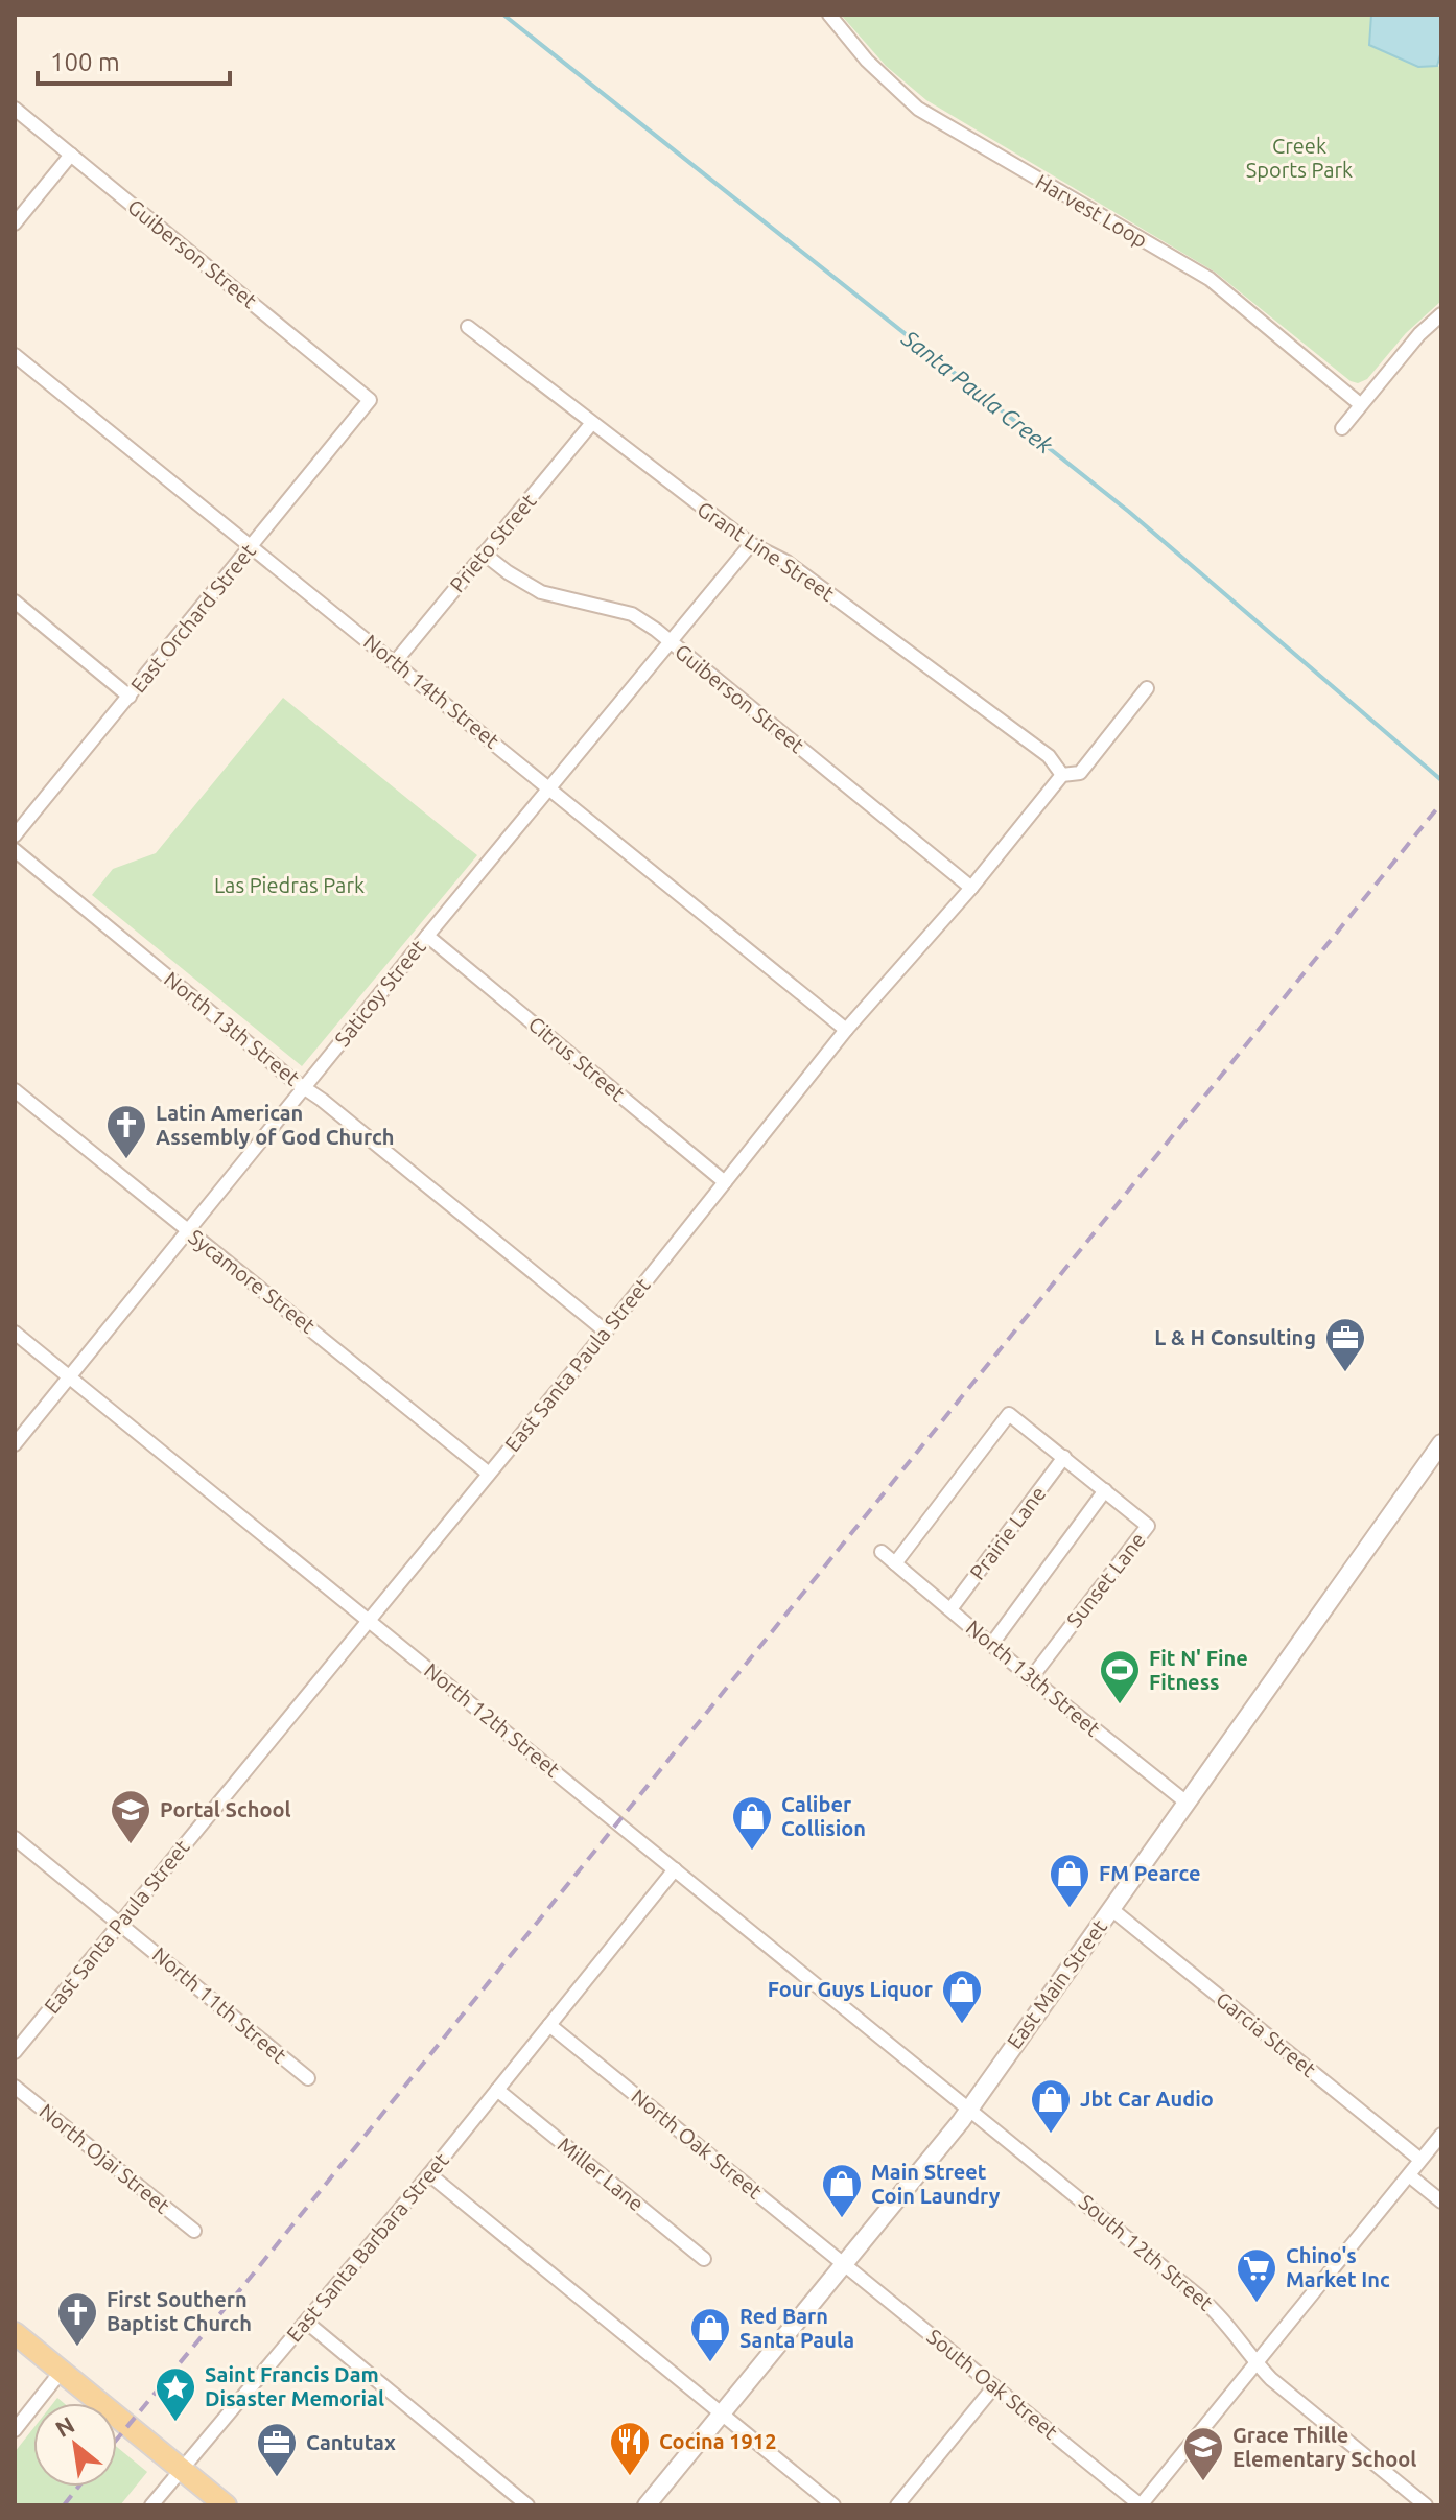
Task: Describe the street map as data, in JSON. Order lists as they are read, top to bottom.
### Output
{
  "streets": {
    "street": [
      "Harvest Loop",
      "Guiberson Street",
      "Prieto Street",
      "Grant Line Street",
      "East Orchard Street",
      "North 14th Street",
      "Saticoy Street",
      "North 13th Street",
      "Citrus Street",
      "Sycamore Street",
      "East Santa Paula Street",
      "Prairie Lane",
      "Sunset Lane",
      "North 12th Street",
      "East Main Street",
      "North 11th Street",
      "Garcia Street",
      "North Oak Street",
      "North Ojai Street",
      "Miller Lane",
      "East Santa Barbara Street",
      "South 12th Street",
      "South Oak Street"
    ]
  },
  "crossings": [
    ["Guiberson Street", "Prieto Street"],
    ["Guiberson Street", "East Orchard Street"],
    ["Guiberson Street", "Saticoy Street"],
    ["Guiberson Street", "East Santa Paula Street"],
    ["Prieto Street", "Grant Line Street"],
    ["Prieto Street", "North 14th Street"],
    ["Grant Line Street", "Saticoy Street"],
    ["Grant Line Street", "East Santa Paula Street"],
    ["East Orchard Street", "North 14th Street"],
    ["North 14th Street", "Saticoy Street"],
    ["North 14th Street", "East Santa Paula Street"],
    ["Saticoy Street", "North 13th Street"],
    ["Saticoy Street", "Citrus Street"],
    ["Saticoy Street", "Sycamore Street"],
    ["Saticoy Street", "North 12th Street"],
    ["North 13th Street", "East Santa Paula Street"],
    ["North 13th Street", "Prairie Lane"],
    ["North 13th Street", "Sunset Lane"],
    ["North 13th Street", "East Main Street"],
    ["Citrus Street", "East Santa Paula Street"],
    ["Sycamore Street", "East Santa Paula Street"],
    ["East Santa Paula Street", "North 12th Street"],
    ["East Santa Paula Street", "North 11th Street"],
    ["North 12th Street", "East Main Street"],
    ["North 12th Street", "East Santa Barbara Street"],
    ["North 12th Street", "South 12th Street"],
    ["East Main Street", "Garcia Street"],
    ["East Main Street", "North Oak Street"],
    ["East Main Street", "South 12th Street"],
    ["East Main Street", "South Oak Street"],
    ["North Oak Street", "East Santa Barbara Street"],
    ["North Oak Street", "South Oak Street"],
    ["Miller Lane", "East Santa Barbara Street"]
  ],
  "water": ["Santa Paula Creek"],
  "parks": ["Creek Sports Park", "Las Piedras Park"],
  "places": {
    "church": ["Latin American Assembly of God Church", "First Southern Baptist Church"],
    "office": ["L & H Consulting", "Cantutax"],
    "sports": ["Fit N' Fine Fitness"],
    "school or university": ["Portal School", "Grace Thille Elementary School"],
    "shop": [
      "Caliber Collision",
      "FM Pearce",
      "Four Guys Liquor",
      "Jbt Car Audio",
      "Main Street Coin Laundry",
      "Red Barn Santa Paula"
    ],
    "supermarket": ["Chino's Market Inc"],
    "place": ["Saint Francis Dam Disaster Memorial"],
    "restaurant": ["Cocina 1912"]
  },
  "scale_bar": "100 m",
  "north": "top left"
}
